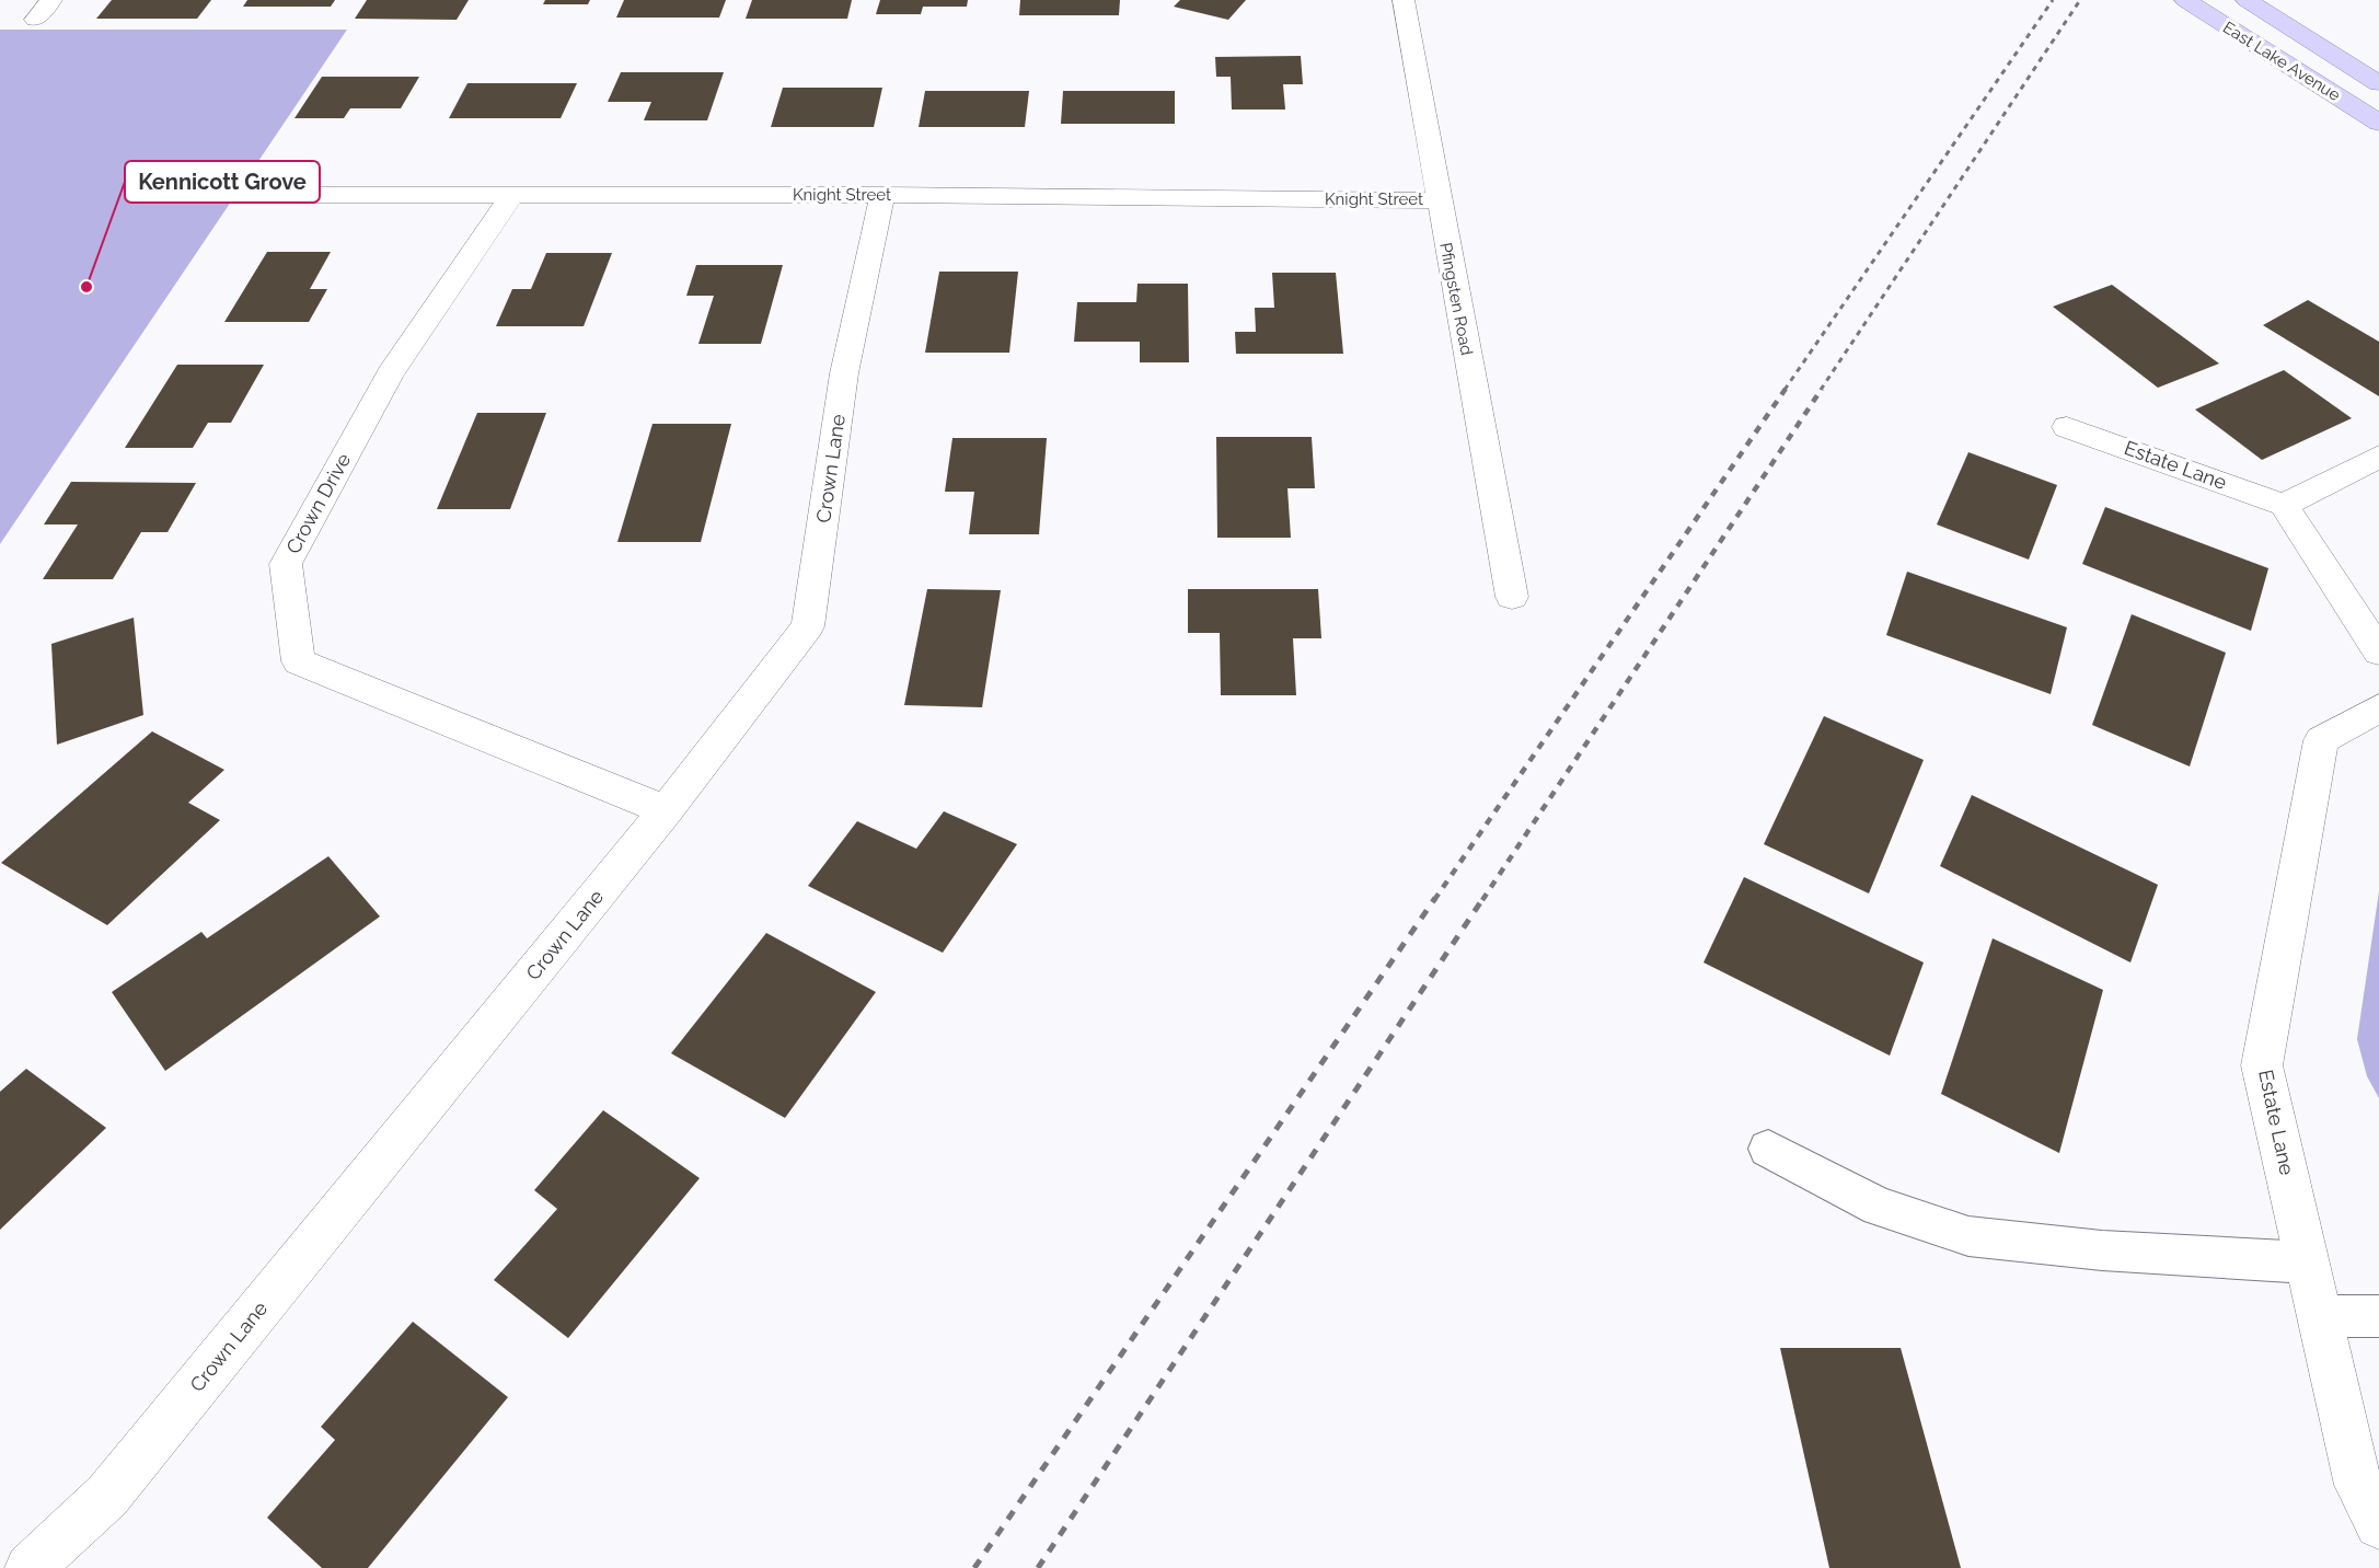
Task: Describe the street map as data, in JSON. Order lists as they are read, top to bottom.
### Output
{
  "streets": {
    "main road": ["East Lake Avenue"],
    "street": [
      "Knight Street",
      "Pfingsten Road",
      "Estate Lane",
      "Crown Lane",
      "Crown Drive"
    ]
  },
  "crossings": [
    ["Knight Street", "Pfingsten Road"],
    ["Knight Street", "Crown Lane"],
    ["Knight Street", "Crown Drive"],
    ["Crown Lane", "Crown Drive"]
  ],
  "places": ["Kennicott Grove"]
}
